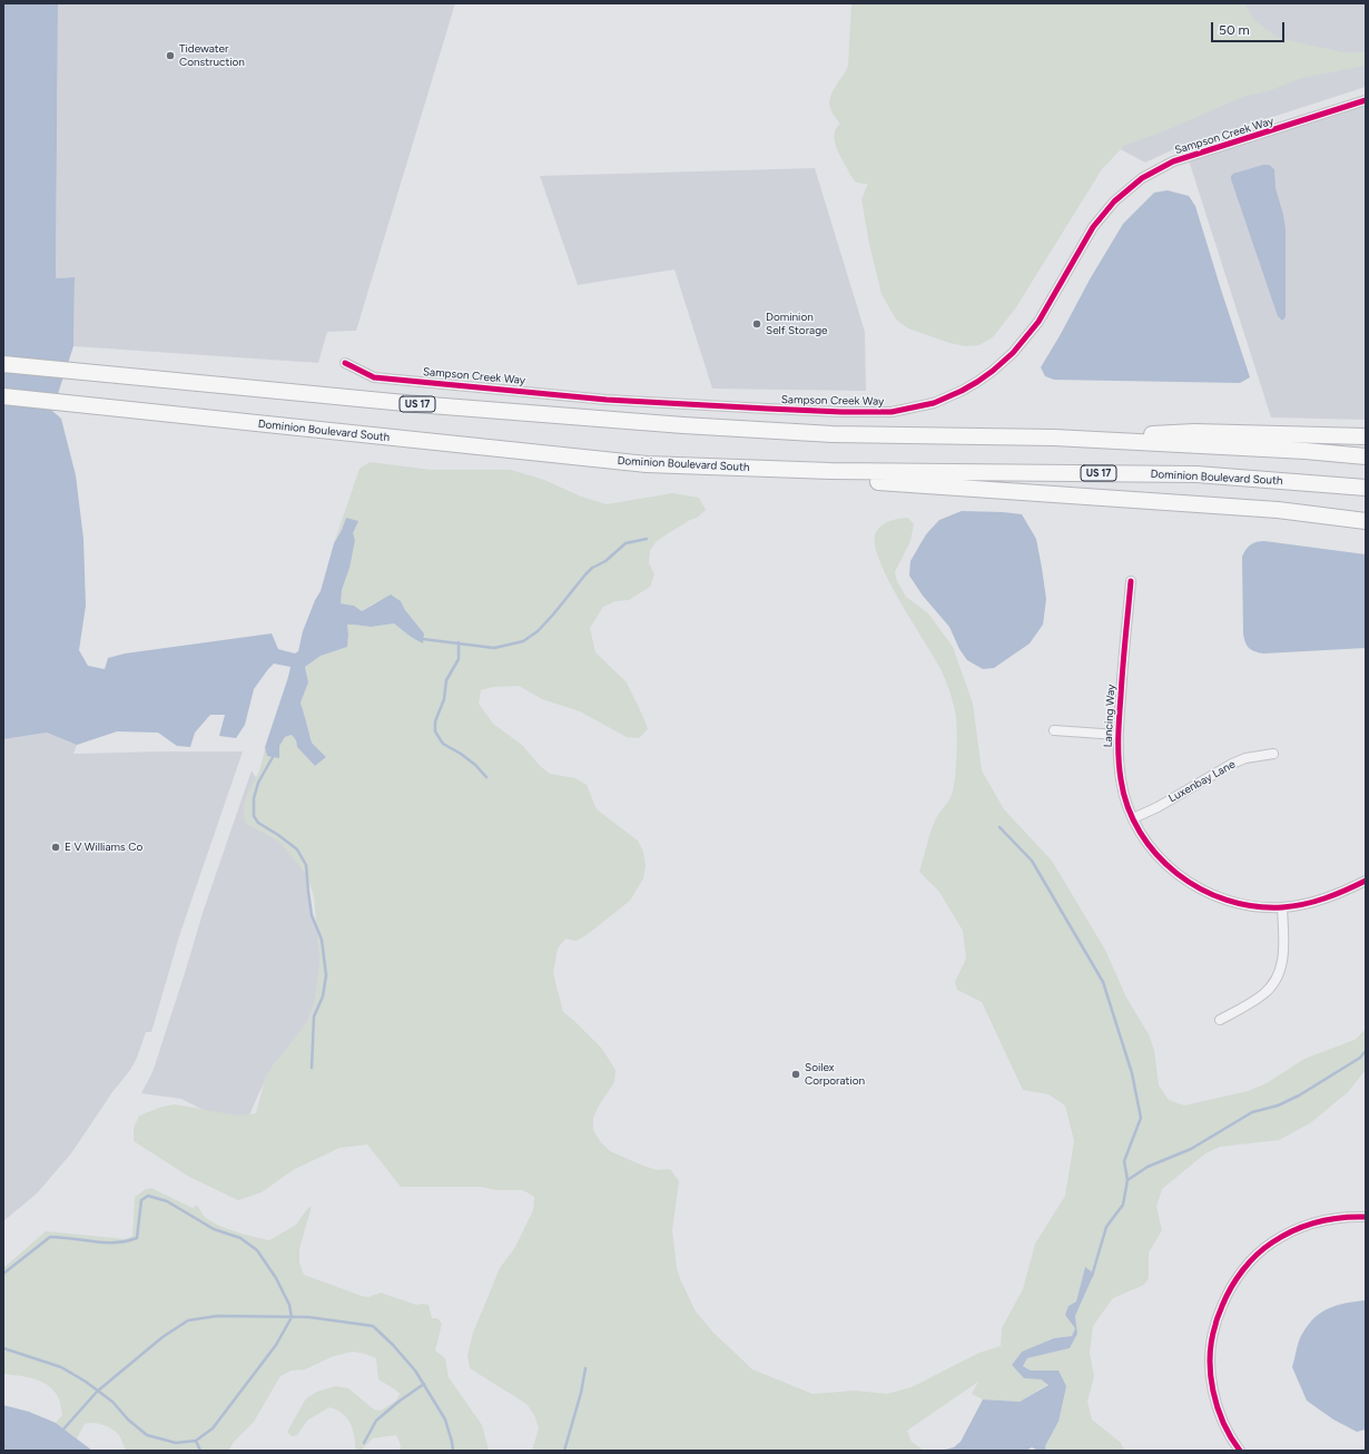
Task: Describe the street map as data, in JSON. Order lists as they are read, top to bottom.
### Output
{
  "streets": {
    "highway": ["US 17", "Dominion Boulevard South"],
    "street": ["Sampson Creek Way", "Lancing Way", "Luxenbay Lane"]
  },
  "crossings": [
    ["Lancing Way", "Luxenbay Lane"]
  ],
  "places": [
    "Tidewater Construction",
    "Dominion Self Storage",
    "E V Williams Co",
    "Soilex Corporation"
  ],
  "scale_bar": "50 m"
}
